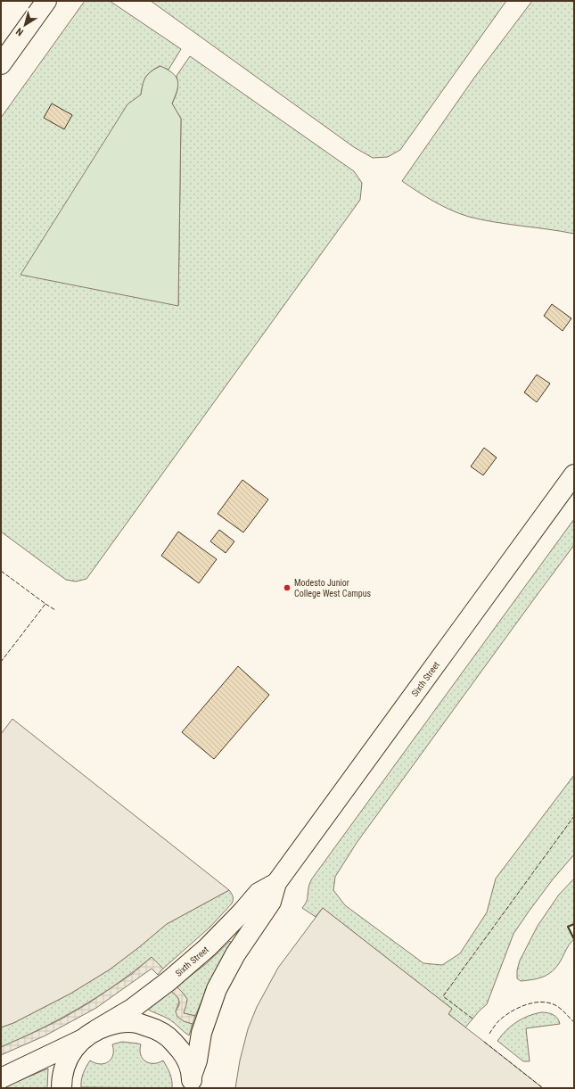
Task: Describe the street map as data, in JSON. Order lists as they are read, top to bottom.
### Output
{
  "streets": {
    "street": ["Sixth Street"]
  },
  "places": ["Modesto Junior College West Campus"],
  "north": "bottom left"
}
